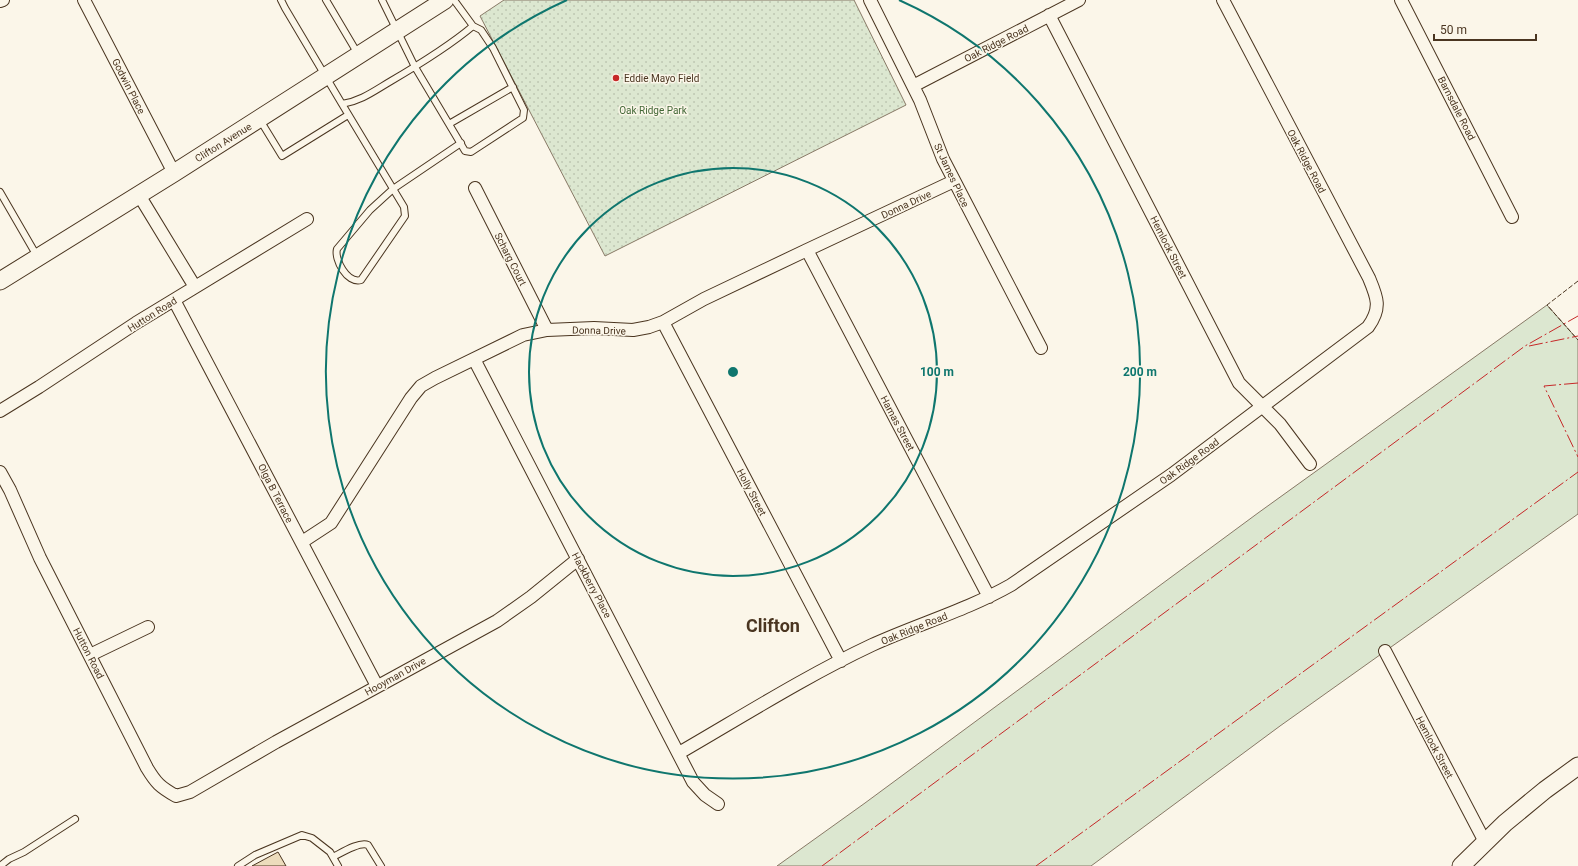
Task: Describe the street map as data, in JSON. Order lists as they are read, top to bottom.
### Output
{
  "streets": {
    "main road": ["Clifton Avenue"],
    "street": [
      "Oak Ridge Road",
      "Godwin Place",
      "Barnsdale Road",
      "St James Place",
      "Donna Drive",
      "Hemlock Street",
      "Scharg Court",
      "Hutton Road",
      "Hamas Street",
      "Holly Street",
      "Olga B Terrace",
      "Hackberry Place",
      "Hooyman Drive"
    ]
  },
  "crossings": [
    ["Oak Ridge Road", "St James Place"],
    ["Oak Ridge Road", "Hemlock Street"],
    ["Oak Ridge Road", "Hamas Street"],
    ["Oak Ridge Road", "Holly Street"],
    ["Oak Ridge Road", "Hackberry Place"],
    ["Godwin Place", "Clifton Avenue"],
    ["St James Place", "Donna Drive"],
    ["Donna Drive", "Scharg Court"],
    ["Donna Drive", "Hamas Street"],
    ["Donna Drive", "Holly Street"],
    ["Donna Drive", "Olga B Terrace"],
    ["Donna Drive", "Hackberry Place"],
    ["Hutton Road", "Olga B Terrace"],
    ["Hutton Road", "Hooyman Drive"],
    ["Olga B Terrace", "Hooyman Drive"],
    ["Hackberry Place", "Hooyman Drive"]
  ],
  "districts": ["Clifton"],
  "parks": ["Oak Ridge Park"],
  "places": ["Eddie Mayo Field"],
  "scale_bar": "50 m",
  "rings": ["100 m", "200 m"]
}
